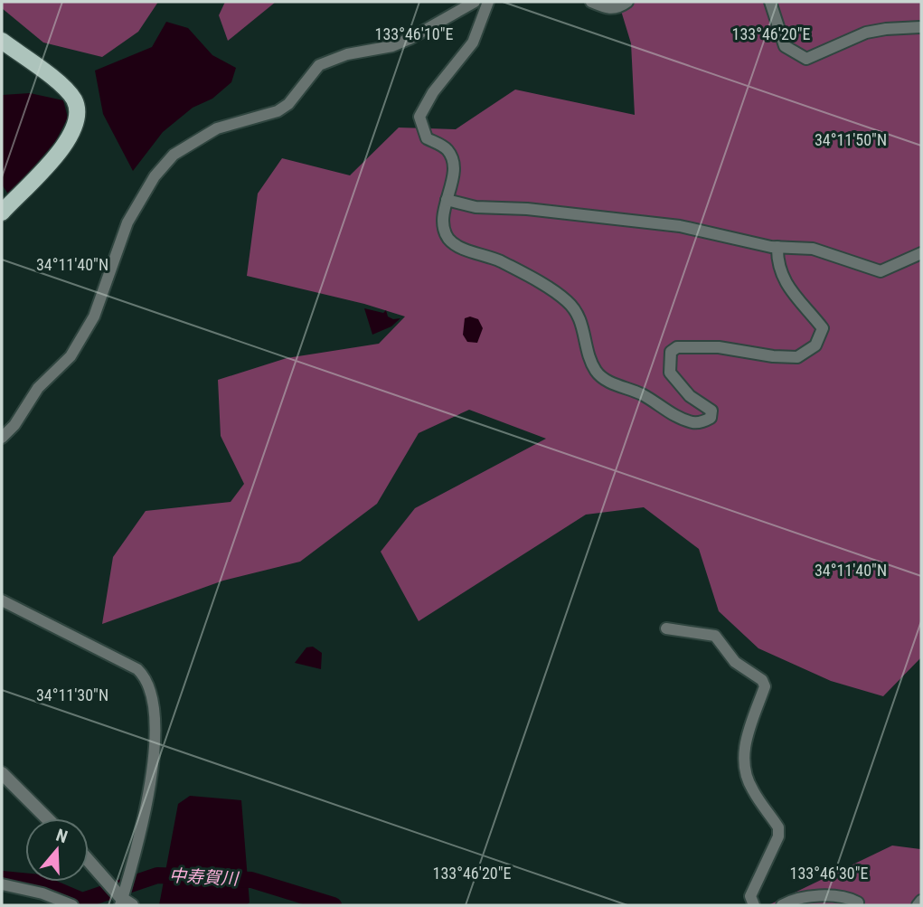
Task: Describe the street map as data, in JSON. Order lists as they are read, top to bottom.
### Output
{
  "water": ["中寿賀川"],
  "north": "top",
  "coordinates": [
    "133°46'10\"E",
    "133°46'20\"E",
    "34°11'50\"N",
    "34°11'40\"N",
    "34°11'30\"N",
    "133°46'30\"E"
  ]
}
